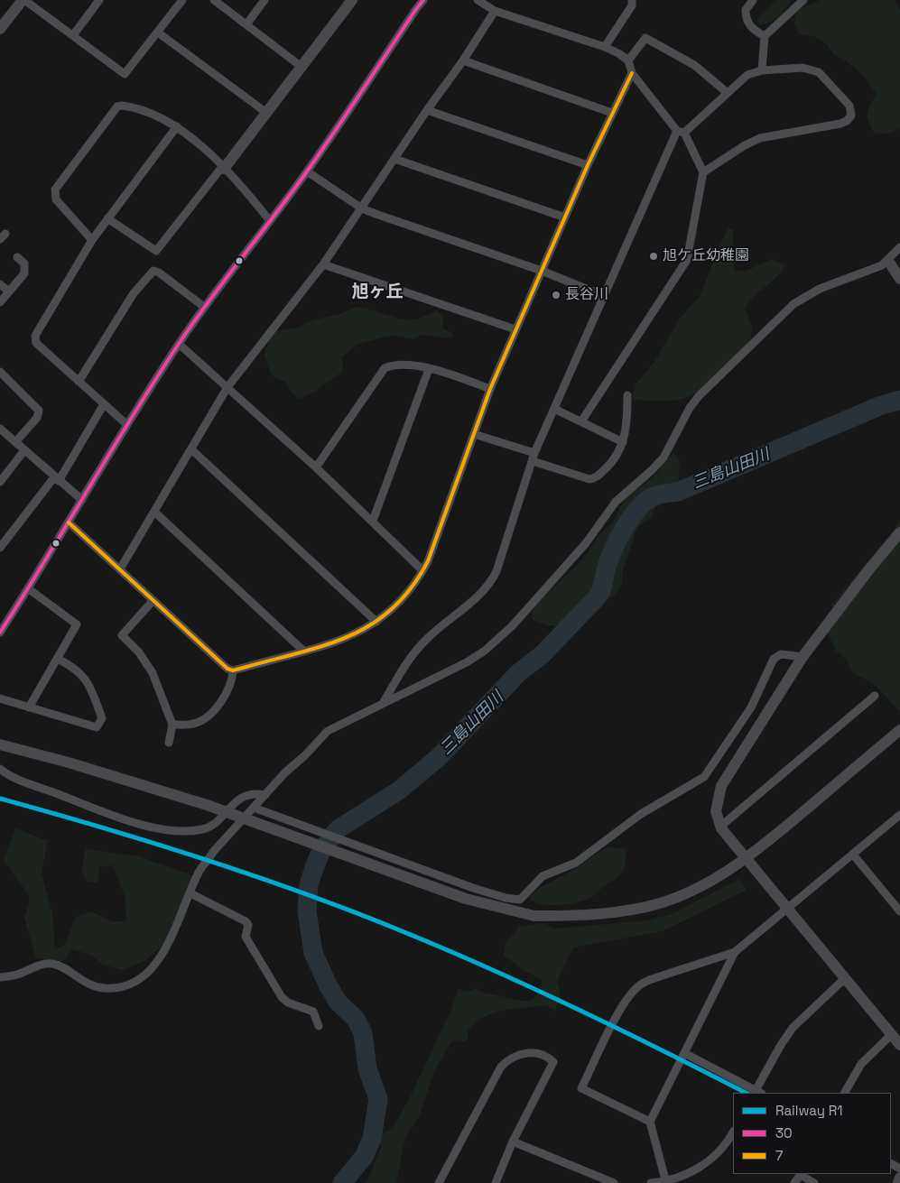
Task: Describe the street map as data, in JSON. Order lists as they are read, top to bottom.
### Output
{
  "districts": ["旭ヶ丘"],
  "water": ["三島山田川"],
  "places": ["旭ケ丘幼稚園", "長谷川"],
  "lines": ["transit line 30", "transit line 7", "rail line R1"],
  "legend": ["Railway R1", "30", "7"]
}
